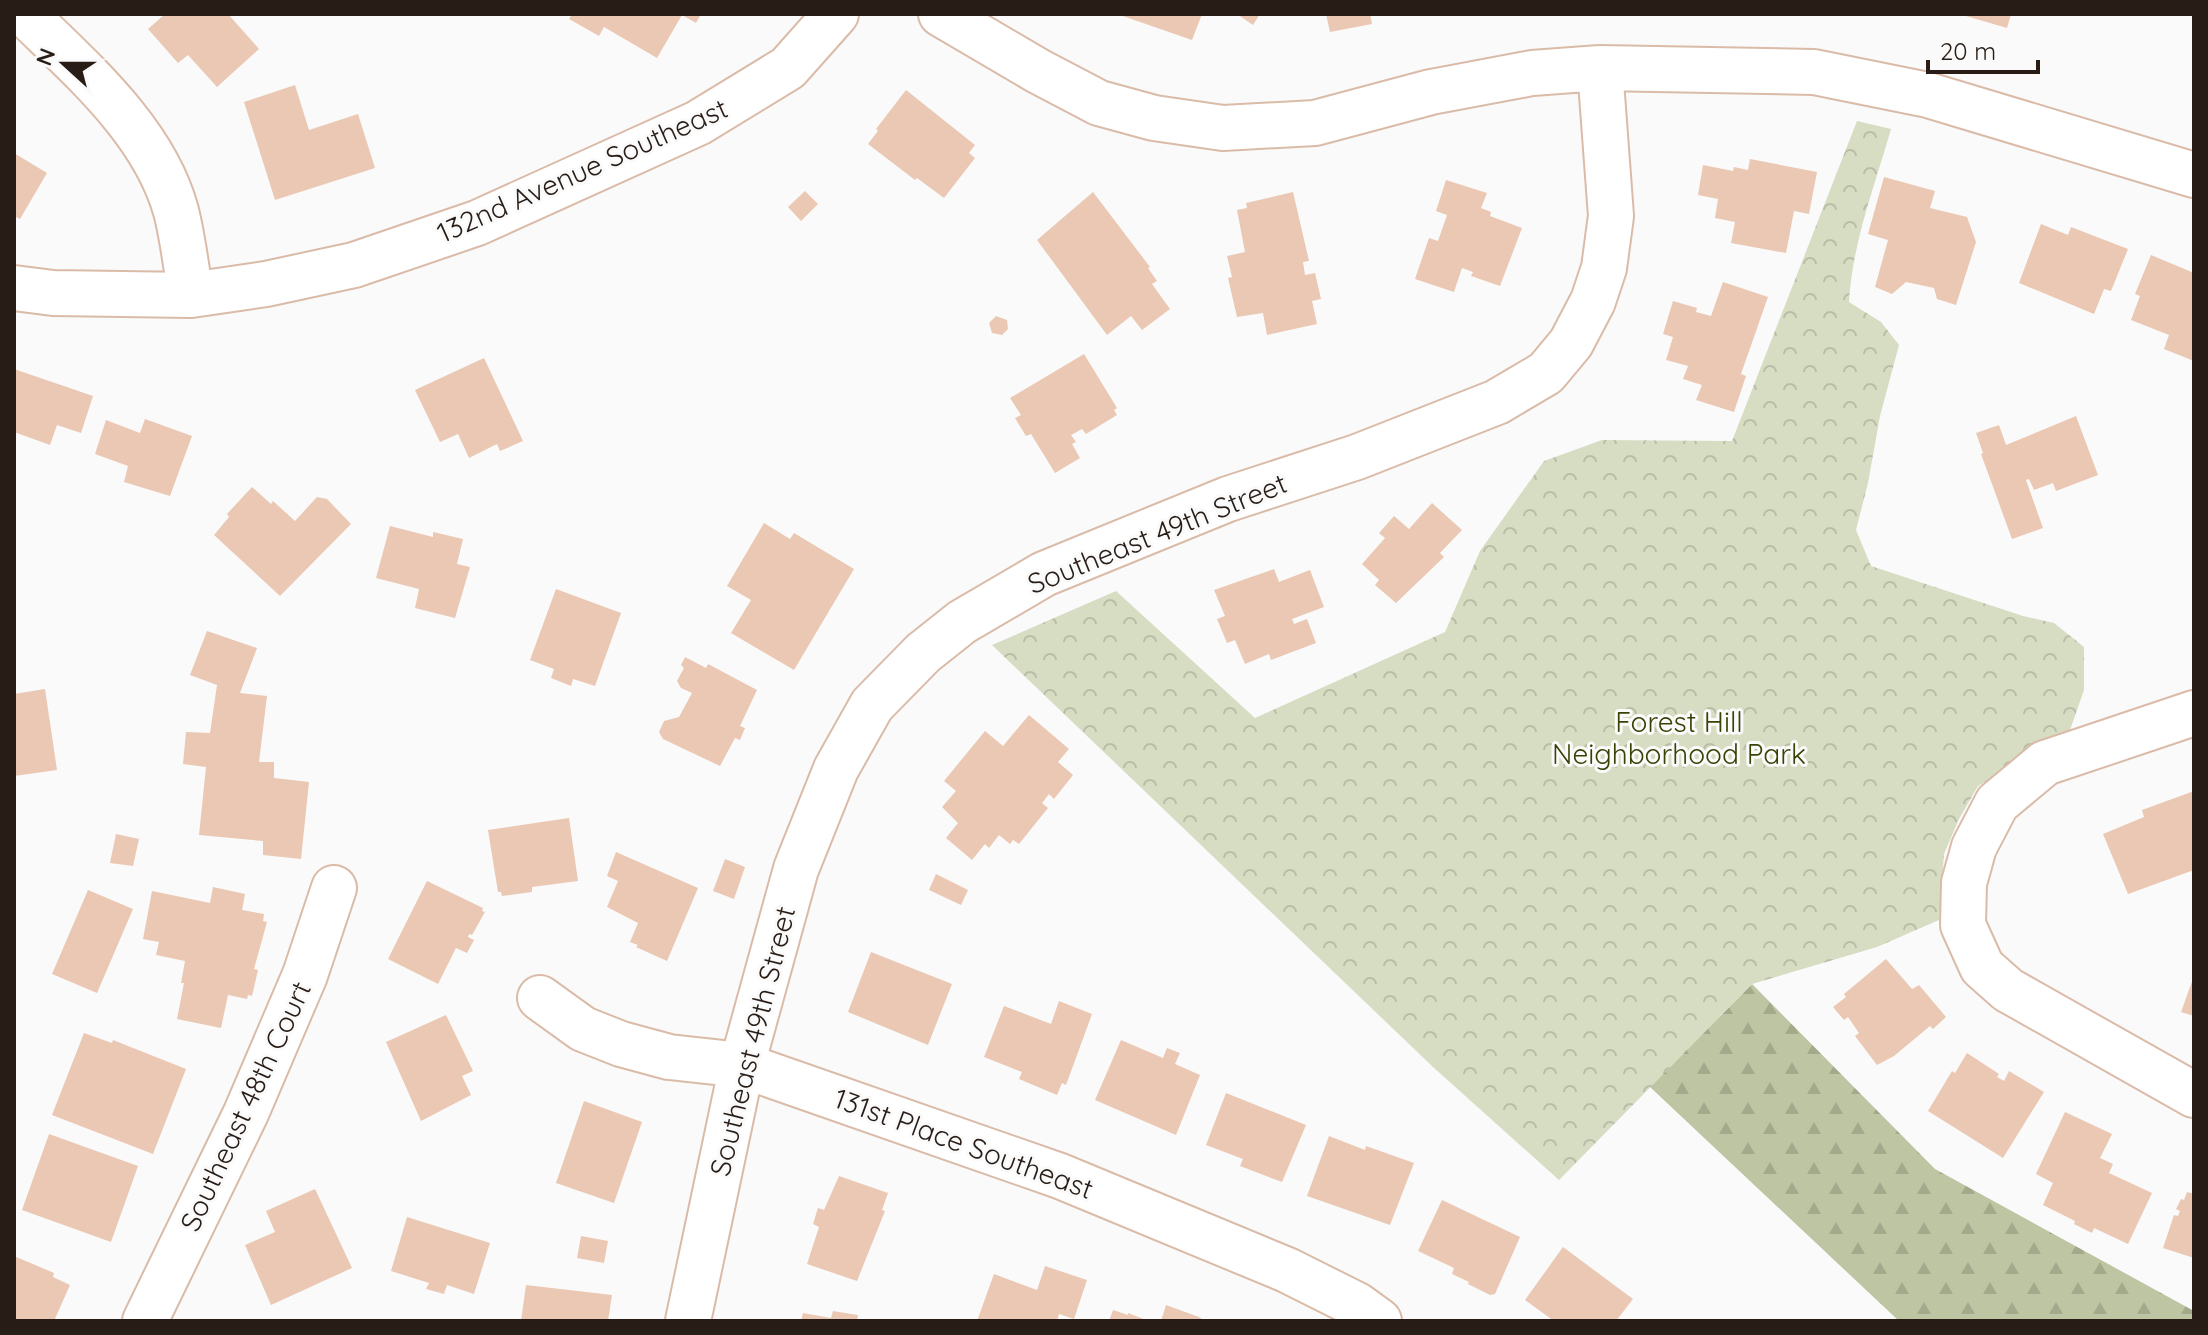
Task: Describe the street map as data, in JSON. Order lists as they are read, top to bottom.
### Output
{
  "streets": {
    "street": [
      "132nd Avenue Southeast",
      "Southeast 49th Street",
      "Southeast 48th Court",
      "131st Place Southeast"
    ]
  },
  "crossings": [
    ["Southeast 49th Street", "131st Place Southeast"]
  ],
  "parks": ["Forest Hill Neighborhood Park"],
  "scale_bar": "20 m",
  "north": "left"
}
